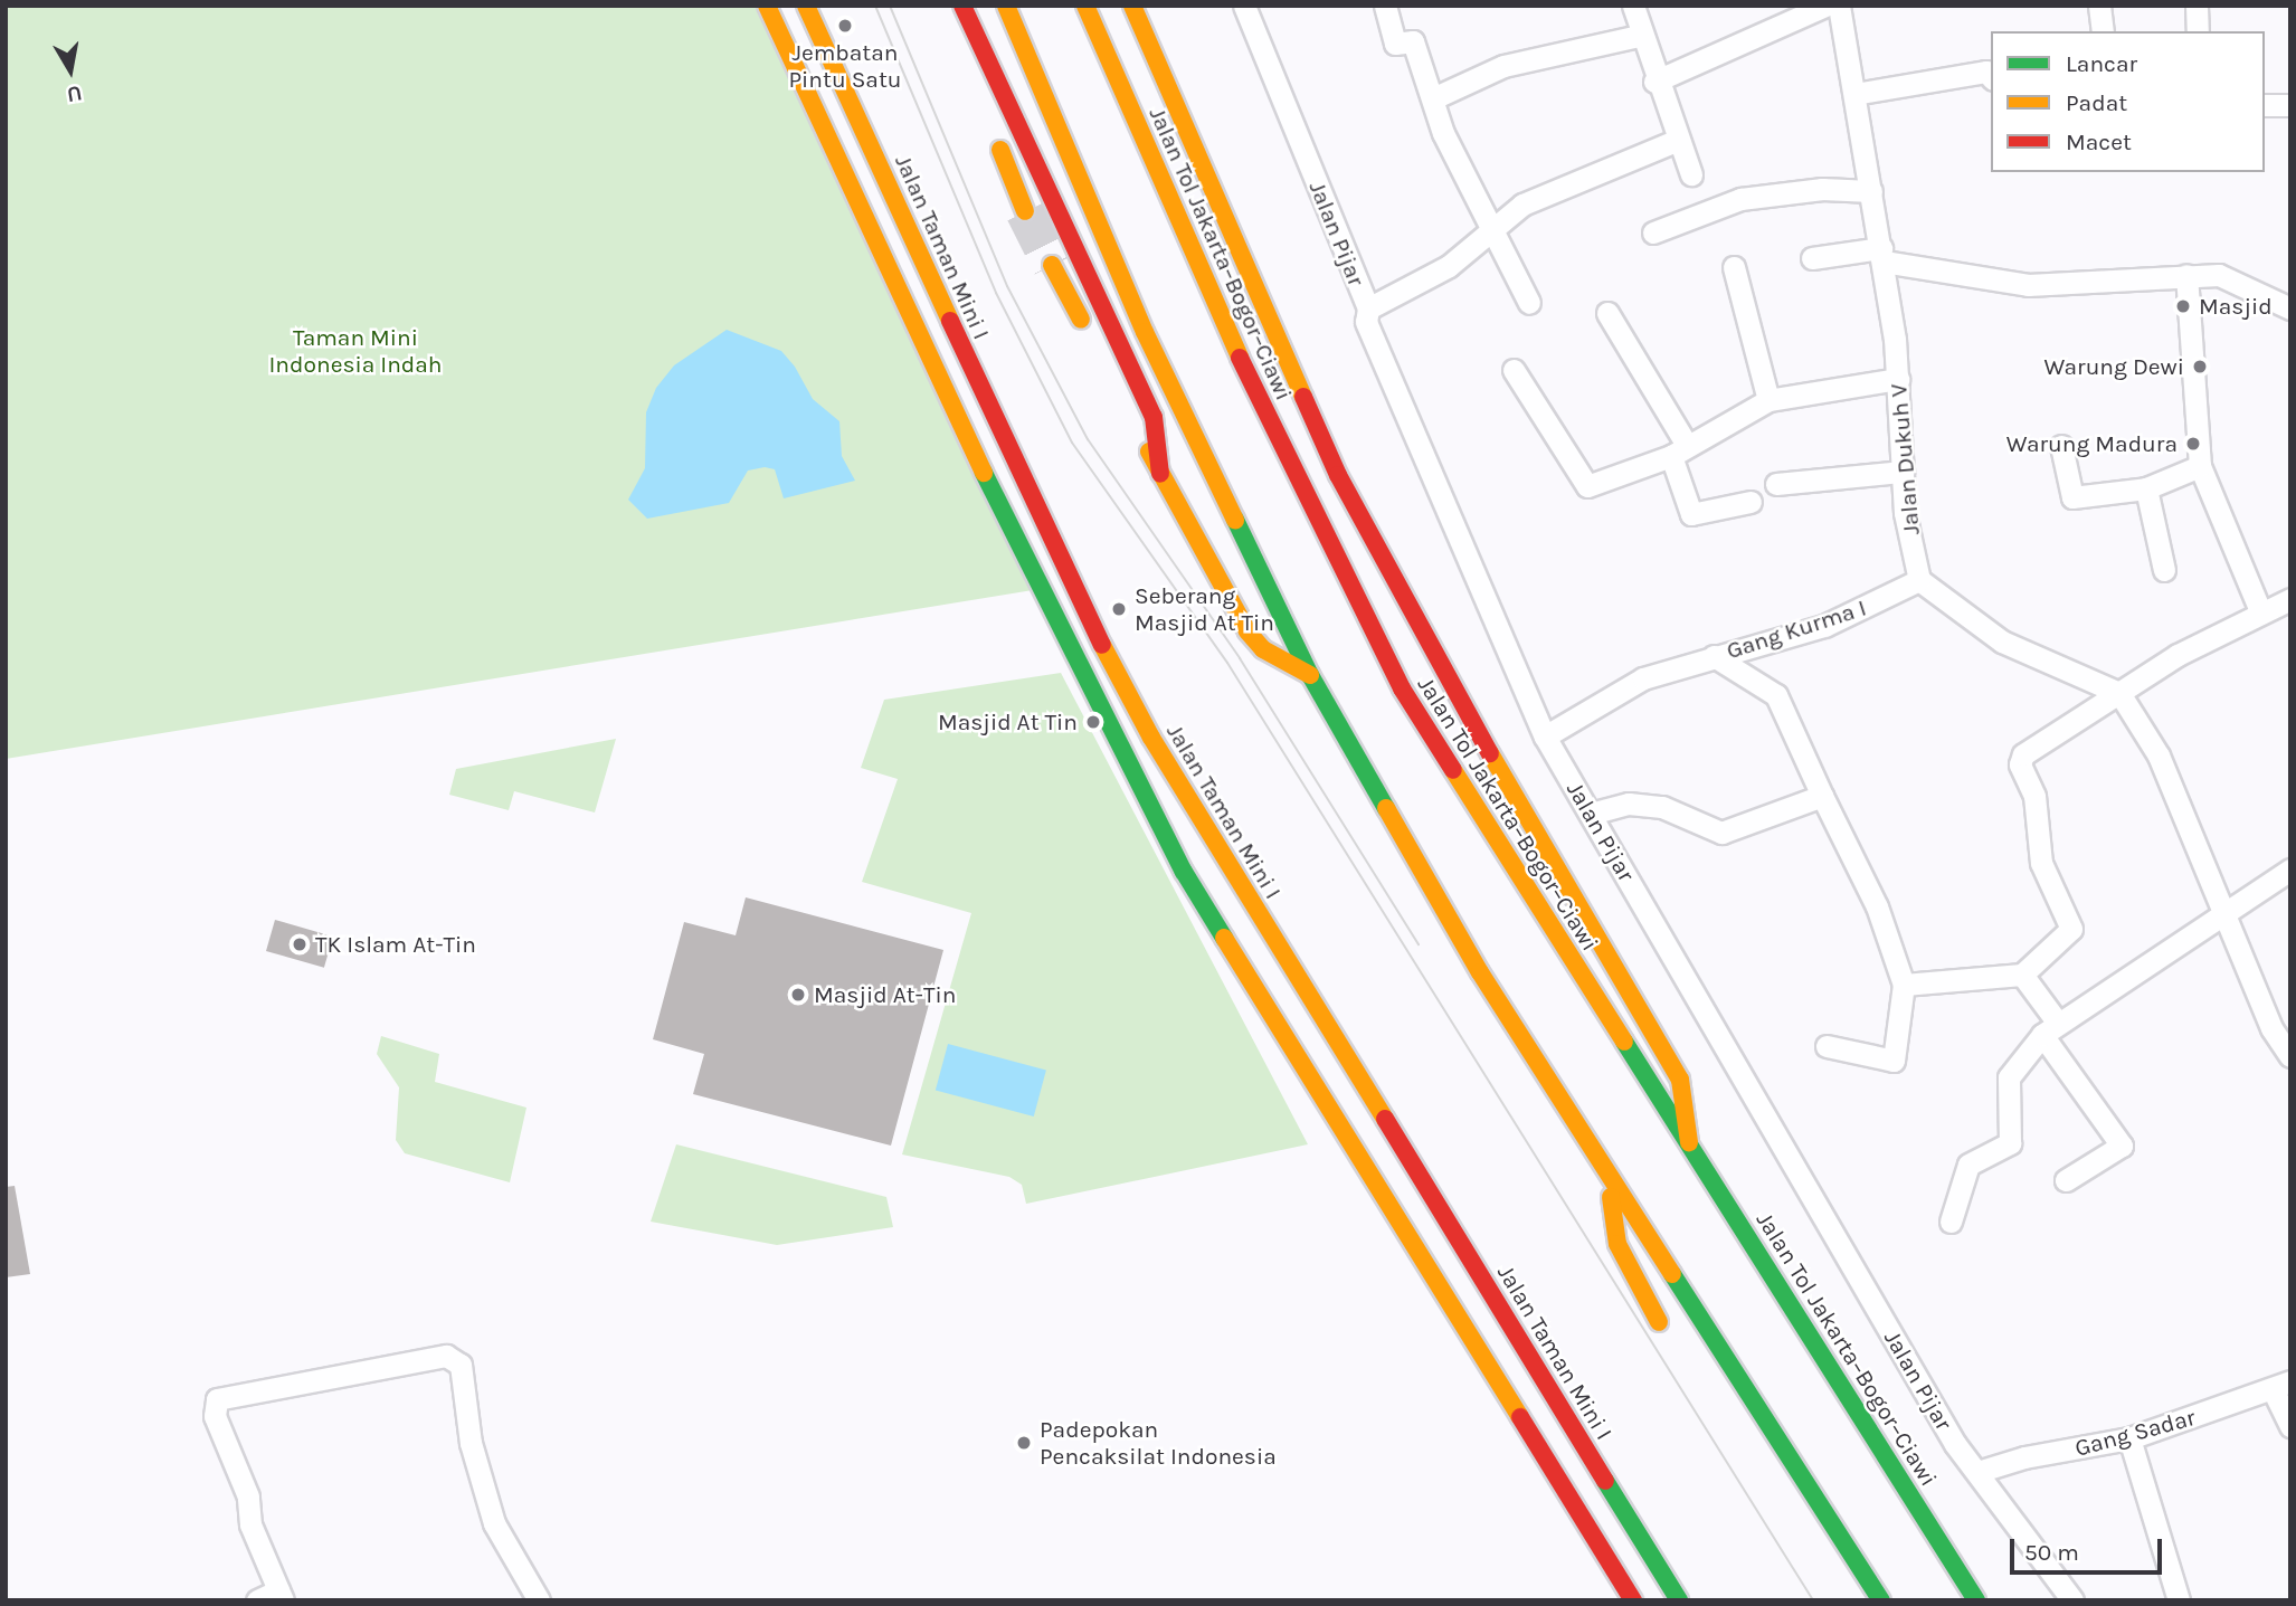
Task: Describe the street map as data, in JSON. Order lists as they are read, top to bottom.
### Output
{
  "streets": {
    "main road": ["Jalan Taman Mini I", "Jalan Tol Jakarta–Bogor–Ciawi"],
    "street": [
      "Jalan Pijar",
      "Jalan Dukuh V",
      "Gang Kurma I",
      "Gang Sadar"
    ]
  },
  "crossings": [
    ["Jalan Pijar", "Gang Kurma I"],
    ["Jalan Pijar", "Gang Sadar"],
    ["Jalan Dukuh V", "Gang Kurma I"]
  ],
  "parks": ["Taman Mini Indonesia Indah"],
  "places": [
    "Jembatan Pintu Satu",
    "Masjid",
    "Warung Dewi",
    "Warung Madura",
    "Seberang Masjid At Tin",
    "Masjid At Tin",
    "TK Islam At-Tin",
    "Masjid At-Tin",
    "Padepokan Pencaksilat Indonesia"
  ],
  "legend": ["Lancar", "Padat", "Macet"],
  "scale_bar": "50 m",
  "north": "bottom"
}
